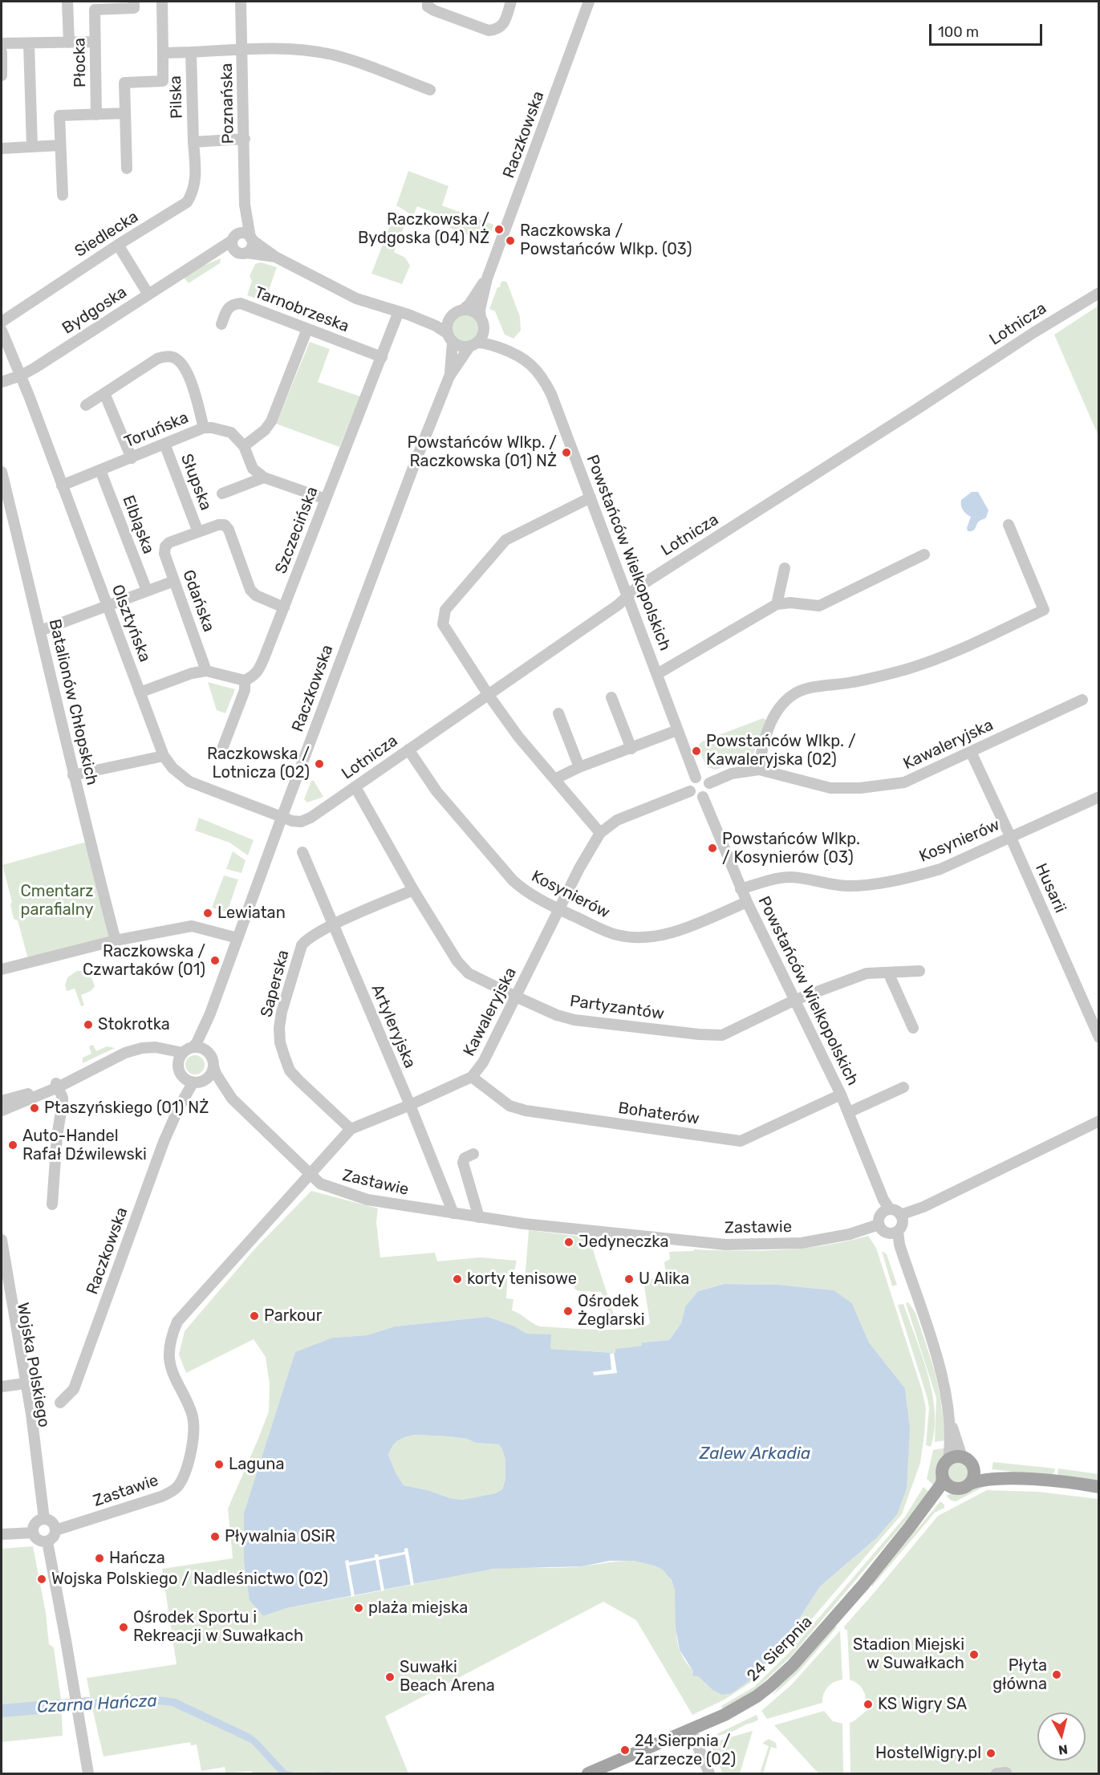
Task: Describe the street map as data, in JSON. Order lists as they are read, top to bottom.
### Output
{
  "streets": {
    "main road": ["24 Sierpnia"],
    "street": [
      "Płocka",
      "Pilska",
      "Poznańska",
      "Raczkowska",
      "Siedlecka",
      "Tarnobrzeska",
      "Bydgoska",
      "Lotnicza",
      "Toruńska",
      "Słupska",
      "Elbląska",
      "Szczecińska",
      "Powstańców Wielkopolskich",
      "Gdańska",
      "Olsztyńska",
      "Batalionów Chłopskich",
      "Kawaleryjska",
      "Kosynierów",
      "Husarii",
      "Saperska",
      "Partyzantów",
      "Artyleryjska",
      "Bohaterów",
      "Zastawie",
      "Wojska Polskiego"
    ]
  },
  "crossings": [
    ["Pilska", "Poznańska"],
    ["Pilska", "Siedlecka"],
    ["Poznańska", "Bydgoska"],
    ["Raczkowska", "Bydgoska"],
    ["Raczkowska", "Lotnicza"],
    ["Raczkowska", "Powstańców Wielkopolskich"],
    ["Raczkowska", "Olsztyńska"],
    ["Tarnobrzeska", "Szczecińska"],
    ["Bydgoska", "Szczecińska"],
    ["Bydgoska", "Powstańców Wielkopolskich"],
    ["Bydgoska", "Olsztyńska"],
    ["Lotnicza", "Powstańców Wielkopolskich"],
    ["Lotnicza", "Olsztyńska"],
    ["Lotnicza", "Kosynierów"],
    ["Lotnicza", "Partyzantów"],
    ["Toruńska", "Słupska"],
    ["Toruńska", "Elbląska"],
    ["Toruńska", "Olsztyńska"],
    ["Słupska", "Gdańska"],
    ["Powstańców Wielkopolskich", "Kawaleryjska"],
    ["Powstańców Wielkopolskich", "Kosynierów"],
    ["Powstańców Wielkopolskich", "Partyzantów"],
    ["Powstańców Wielkopolskich", "Bohaterów"],
    ["Kawaleryjska", "Kosynierów"],
    ["Kawaleryjska", "Husarii"],
    ["Kawaleryjska", "Saperska"],
    ["Kawaleryjska", "Partyzantów"],
    ["Kawaleryjska", "Artyleryjska"],
    ["Kawaleryjska", "Bohaterów"],
    ["Kawaleryjska", "Zastawie"],
    ["Kosynierów", "Husarii"],
    ["Saperska", "Partyzantów"],
    ["Saperska", "Artyleryjska"],
    ["Artyleryjska", "Zastawie"]
  ],
  "water": ["Zalew Arkadia", "Czarna Hańcza"],
  "parks": ["Cmentarz parafialny"],
  "places": [
    "Raczkowska / Bydgoska (04) NŻ",
    "Raczkowska / Powstańców Wlkp. (03)",
    "Powstańców Wlkp. / Raczkowska (01) NŻ",
    "Powstańców Wlkp. / Kawaleryjska (02)",
    "Raczkowska / Lotnicza (02)",
    "Powstańców Wlkp. / Kosynierów (03)",
    "Lewiatan",
    "Raczkowska / Czwartaków (01)",
    "Stokrotka",
    "Ptaszyńskiego (01) NŻ",
    "Auto-Handel Rafał Dźwilewski",
    "Jedyneczka",
    "korty tenisowe",
    "U Alika",
    "Ośrodek Żeglarski",
    "Parkour",
    "Laguna",
    "Pływalnia OSiR",
    "Hańcza",
    "Wojska Polskiego / Nadleśnictwo (02)",
    "plaża miejska",
    "Ośrodek Sportu i Rekreacji w Suwałkach",
    "Stadion Miejski w Suwałkach",
    "Płyta główna",
    "Suwałki Beach Arena",
    "KS Wigry SA",
    "24 Sierpnia / Zarzecze (02)",
    "HostelWigry.pl"
  ],
  "scale_bar": "100 m",
  "north": "bottom"
}
